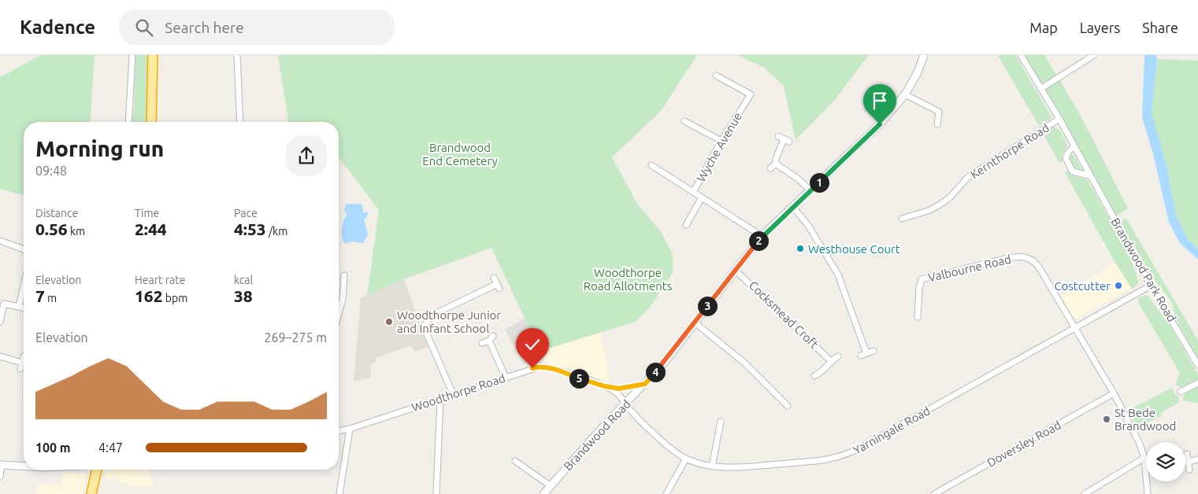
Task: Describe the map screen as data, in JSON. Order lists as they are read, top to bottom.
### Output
{
  "streets": {
    "street": [
      "Wyche Avenue",
      "Kernthorpe Road",
      "Valbourne Road",
      "Brandwood Park Road",
      "Cocksmead Croft",
      "Woodthorpe Road",
      "Yarningale Road",
      "Brandwood Road",
      "Doversley Road"
    ]
  },
  "crossings": [
    ["Wyche Avenue", "Brandwood Road"],
    ["Kernthorpe Road", "Brandwood Park Road"],
    ["Valbourne Road", "Yarningale Road"],
    ["Valbourne Road", "Doversley Road"],
    ["Brandwood Park Road", "Yarningale Road"],
    ["Cocksmead Croft", "Brandwood Road"],
    ["Woodthorpe Road", "Yarningale Road"],
    ["Woodthorpe Road", "Brandwood Road"],
    ["Yarningale Road", "Brandwood Road"]
  ],
  "parks": ["Brandwood End Cemetery", "Woodthorpe Road Allotments"],
  "places": [
    "Westhouse Court",
    "Costcutter",
    "Woodthorpe Junior and Infant School",
    "St Bede Brandwood"
  ],
  "page": {
    "header": "Kadence",
    "search": "Search here",
    "nav": ["Map", "Layers", "Share"],
    "heading": ["Morning run", "09:48"],
    "pins": [
      "1",
      "2",
      "3",
      "4",
      "5"
    ],
    "stats": [
      ["Distance", "0.56 km"],
      ["Time", "2:44"],
      ["Pace", "4:53 /km"],
      ["Elevation", "7 m"],
      ["Heart rate", "162 bpm"],
      ["kcal", "38"]
    ],
    "chart": ["Elevation", "269–275 m"],
    "list": [
      {
        "name": "100 m",
        "note": "4:47"
      }
    ]
  }
}
